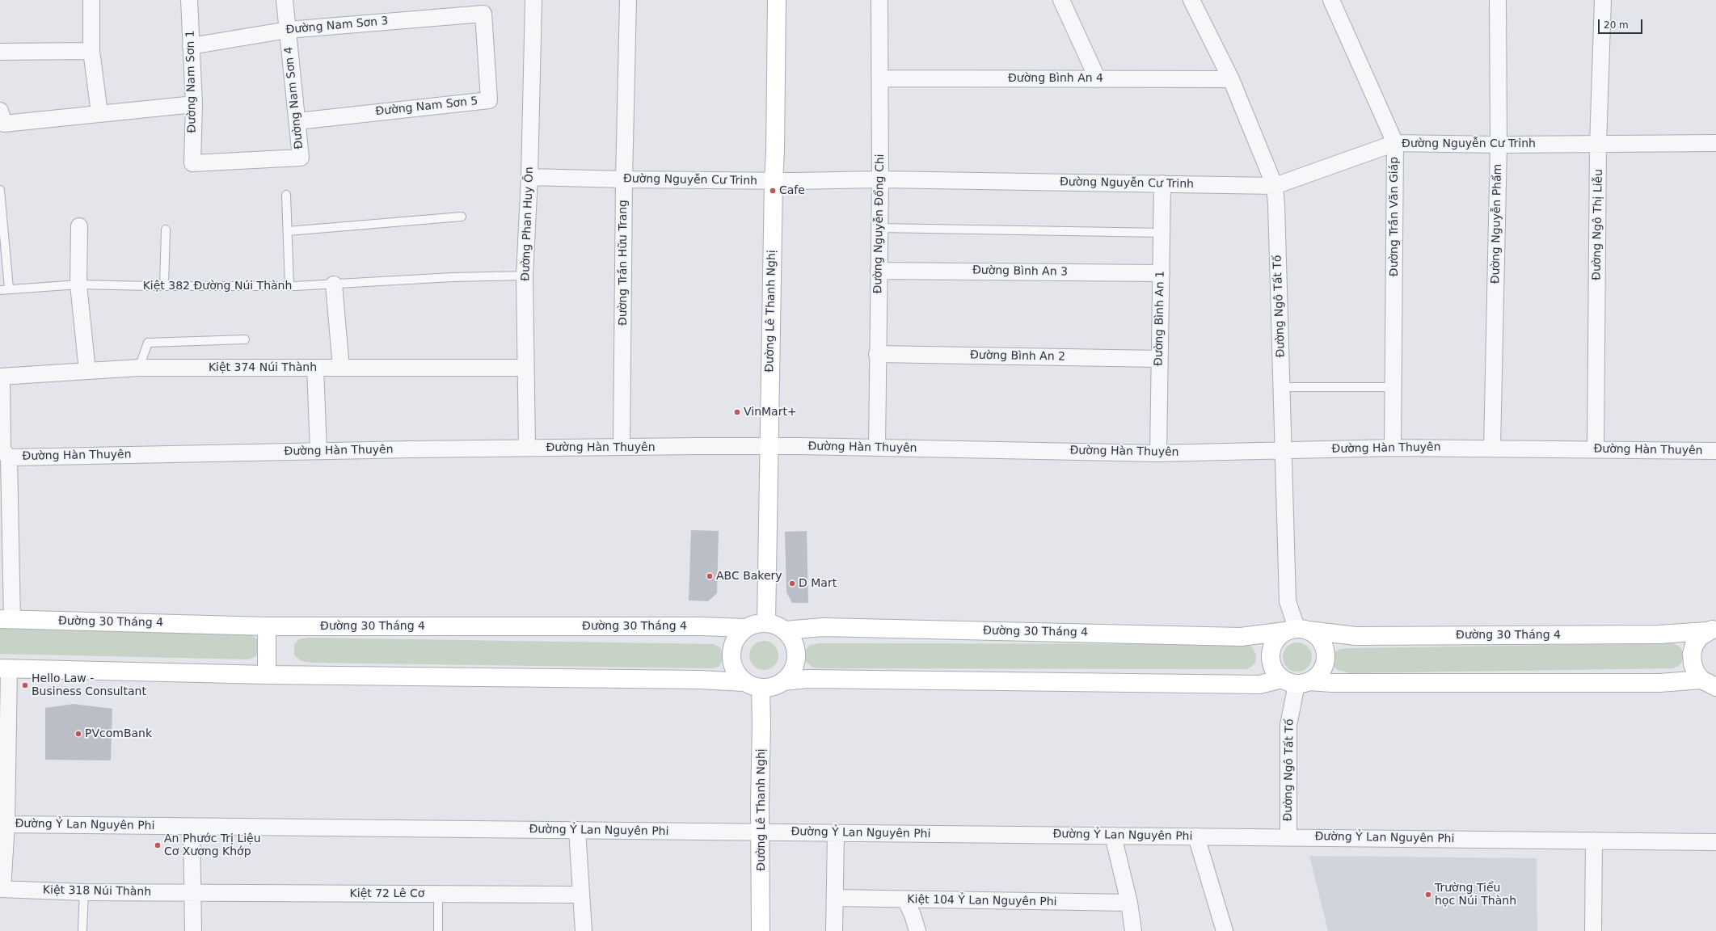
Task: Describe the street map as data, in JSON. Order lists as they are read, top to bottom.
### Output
{
  "streets": {
    "street": [
      "Đường Nam Sơn 3",
      "Đường Bình An 4",
      "Đường Nam Sơn 1",
      "Đường Nam Sơn 4",
      "Đường Nam Sơn 5",
      "Đường Nguyễn Cư Trinh",
      "Đường Trần Văn Giáp",
      "Đường Phan Huy Ôn",
      "Đường Nguyễn Đổng Chi",
      "Đường Nguyễn Phẩm",
      "Đường Ngô Thị Liễu",
      "Đường Trần Hữu Trang",
      "Đường Bình An 3",
      "Đường Ngô Tất Tố",
      "Đường Lê Thanh Nghị",
      "Đường Bình An 1",
      "Đường Bình An 2",
      "Kiệt 374 Núi Thành",
      "Đường Hàn Thuyên",
      "Đường 30 Tháng 4",
      "Đường Ỷ Lan Nguyên Phi",
      "Kiệt 318 Núi Thành",
      "Kiệt 72 Lê Cơ",
      "Kiệt 104 Ỷ Lan Nguyên Phi"
    ],
    "lane": ["Kiệt 382 Đường Núi Thành"]
  },
  "crossings": [
    ["Đường Nam Sơn 3", "Đường Nam Sơn 1"],
    ["Đường Nam Sơn 3", "Đường Nam Sơn 4"],
    ["Đường Nam Sơn 3", "Đường Nam Sơn 5"],
    ["Đường Bình An 4", "Đường Nguyễn Đổng Chi"],
    ["Đường Bình An 4", "Đường Ngô Tất Tố"],
    ["Đường Nam Sơn 1", "Đường Nam Sơn 4"],
    ["Đường Nam Sơn 4", "Đường Nam Sơn 5"],
    ["Đường Nguyễn Cư Trinh", "Đường Trần Văn Giáp"],
    ["Đường Nguyễn Cư Trinh", "Đường Phan Huy Ôn"],
    ["Đường Nguyễn Cư Trinh", "Đường Nguyễn Đổng Chi"],
    ["Đường Nguyễn Cư Trinh", "Đường Nguyễn Phẩm"],
    ["Đường Nguyễn Cư Trinh", "Đường Ngô Thị Liễu"],
    ["Đường Nguyễn Cư Trinh", "Đường Trần Hữu Trang"],
    ["Đường Nguyễn Cư Trinh", "Đường Ngô Tất Tố"],
    ["Đường Nguyễn Cư Trinh", "Đường Lê Thanh Nghị"],
    ["Đường Nguyễn Cư Trinh", "Đường Bình An 1"],
    ["Đường Trần Văn Giáp", "Đường Hàn Thuyên"],
    ["Đường Phan Huy Ôn", "Kiệt 382 Đường Núi Thành"],
    ["Đường Phan Huy Ôn", "Kiệt 374 Núi Thành"],
    ["Đường Phan Huy Ôn", "Đường Hàn Thuyên"],
    ["Đường Nguyễn Đổng Chi", "Đường Bình An 3"],
    ["Đường Nguyễn Đổng Chi", "Đường Bình An 2"],
    ["Đường Nguyễn Đổng Chi", "Đường Hàn Thuyên"],
    ["Đường Nguyễn Phẩm", "Đường Hàn Thuyên"],
    ["Đường Ngô Thị Liễu", "Đường Hàn Thuyên"],
    ["Đường Trần Hữu Trang", "Đường Hàn Thuyên"],
    ["Đường Bình An 3", "Đường Bình An 1"],
    ["Đường Ngô Tất Tố", "Đường Hàn Thuyên"],
    ["Đường Ngô Tất Tố", "Đường 30 Tháng 4"],
    ["Đường Ngô Tất Tố", "Đường Ỷ Lan Nguyên Phi"],
    ["Đường Lê Thanh Nghị", "Đường Hàn Thuyên"],
    ["Đường Lê Thanh Nghị", "Đường 30 Tháng 4"],
    ["Đường Lê Thanh Nghị", "Đường Ỷ Lan Nguyên Phi"],
    ["Đường Bình An 1", "Đường Bình An 2"],
    ["Đường Bình An 1", "Đường Hàn Thuyên"],
    ["Kiệt 374 Núi Thành", "Đường Hàn Thuyên"],
    ["Đường Hàn Thuyên", "Đường 30 Tháng 4"],
    ["Đường Ỷ Lan Nguyên Phi", "Kiệt 318 Núi Thành"],
    ["Kiệt 318 Núi Thành", "Kiệt 72 Lê Cơ"]
  ],
  "places": [
    "Cafe",
    "VinMart+",
    "ABC Bakery",
    "D Mart",
    "Hello Law - Business Consultant",
    "PVcomBank",
    "An Phước Trị Liệu Cơ Xương Khớp",
    "Trường Tiểu học Núi Thành"
  ],
  "scale_bar": "20 m"
}
